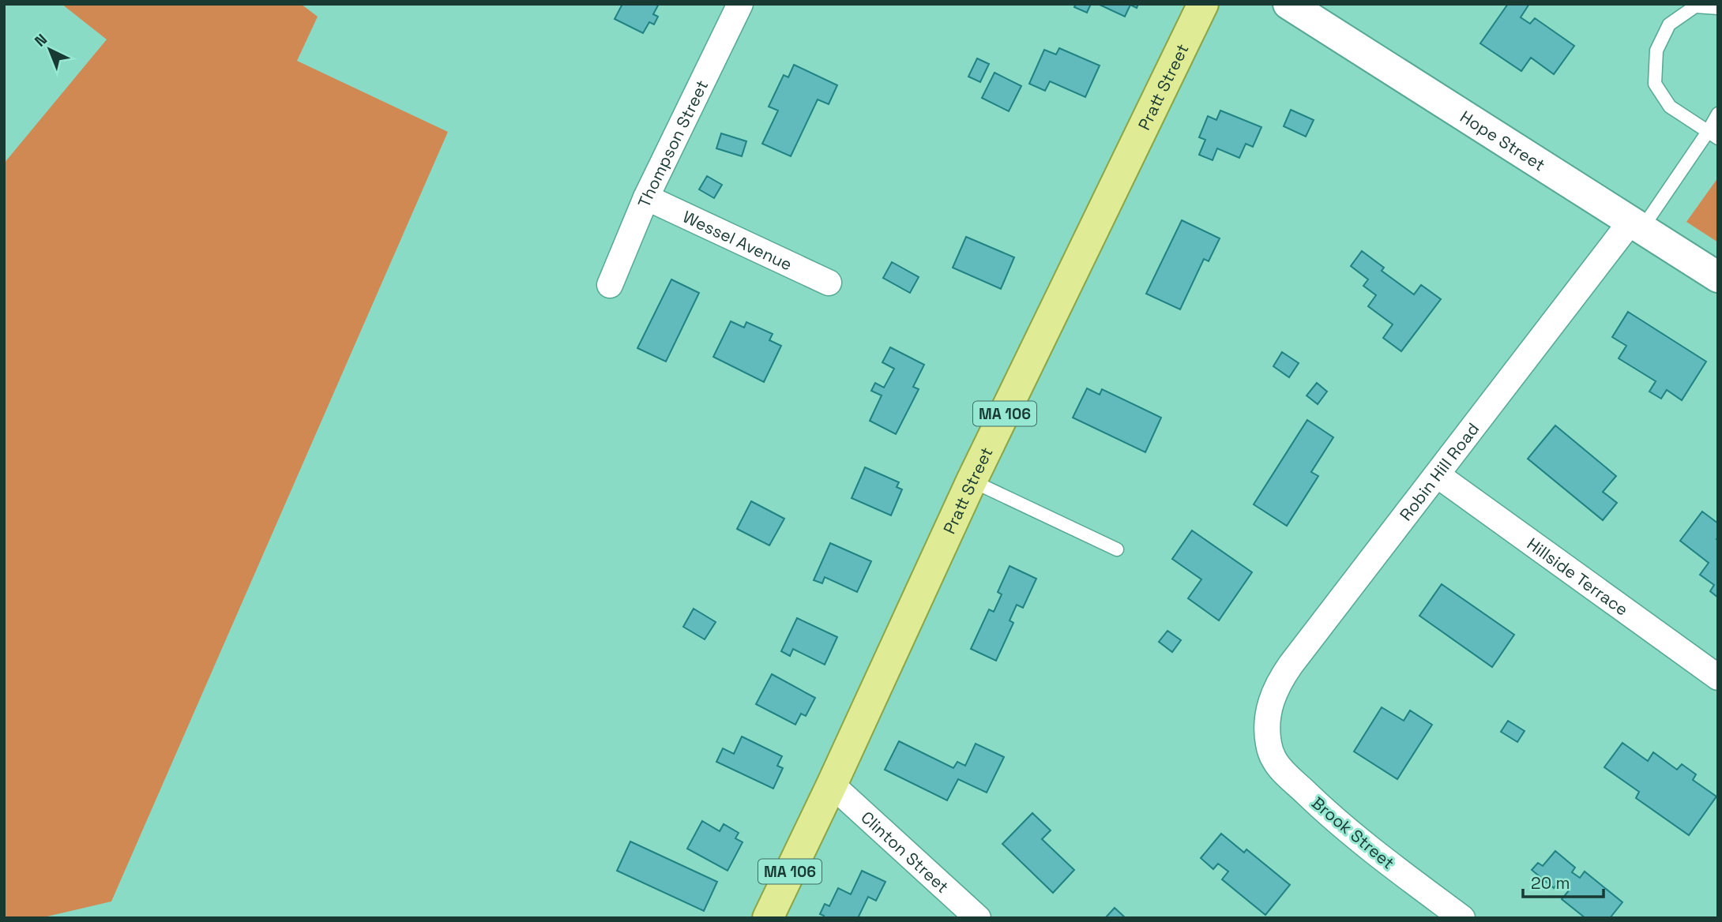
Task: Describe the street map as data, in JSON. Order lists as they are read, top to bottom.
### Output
{
  "streets": {
    "main road": ["Pratt Street", "Hope Street", "MA 106"],
    "street": [
      "Thompson Street",
      "Wessel Avenue",
      "Robin Hill Road",
      "Hillside Terrace",
      "Brook Street",
      "Clinton Street"
    ]
  },
  "crossings": [
    ["Pratt Street", "Clinton Street"],
    ["Hope Street", "Robin Hill Road"],
    ["Thompson Street", "Wessel Avenue"],
    ["Robin Hill Road", "Hillside Terrace"],
    ["Robin Hill Road", "Brook Street"]
  ],
  "scale_bar": "20 m",
  "north": "top left"
}
